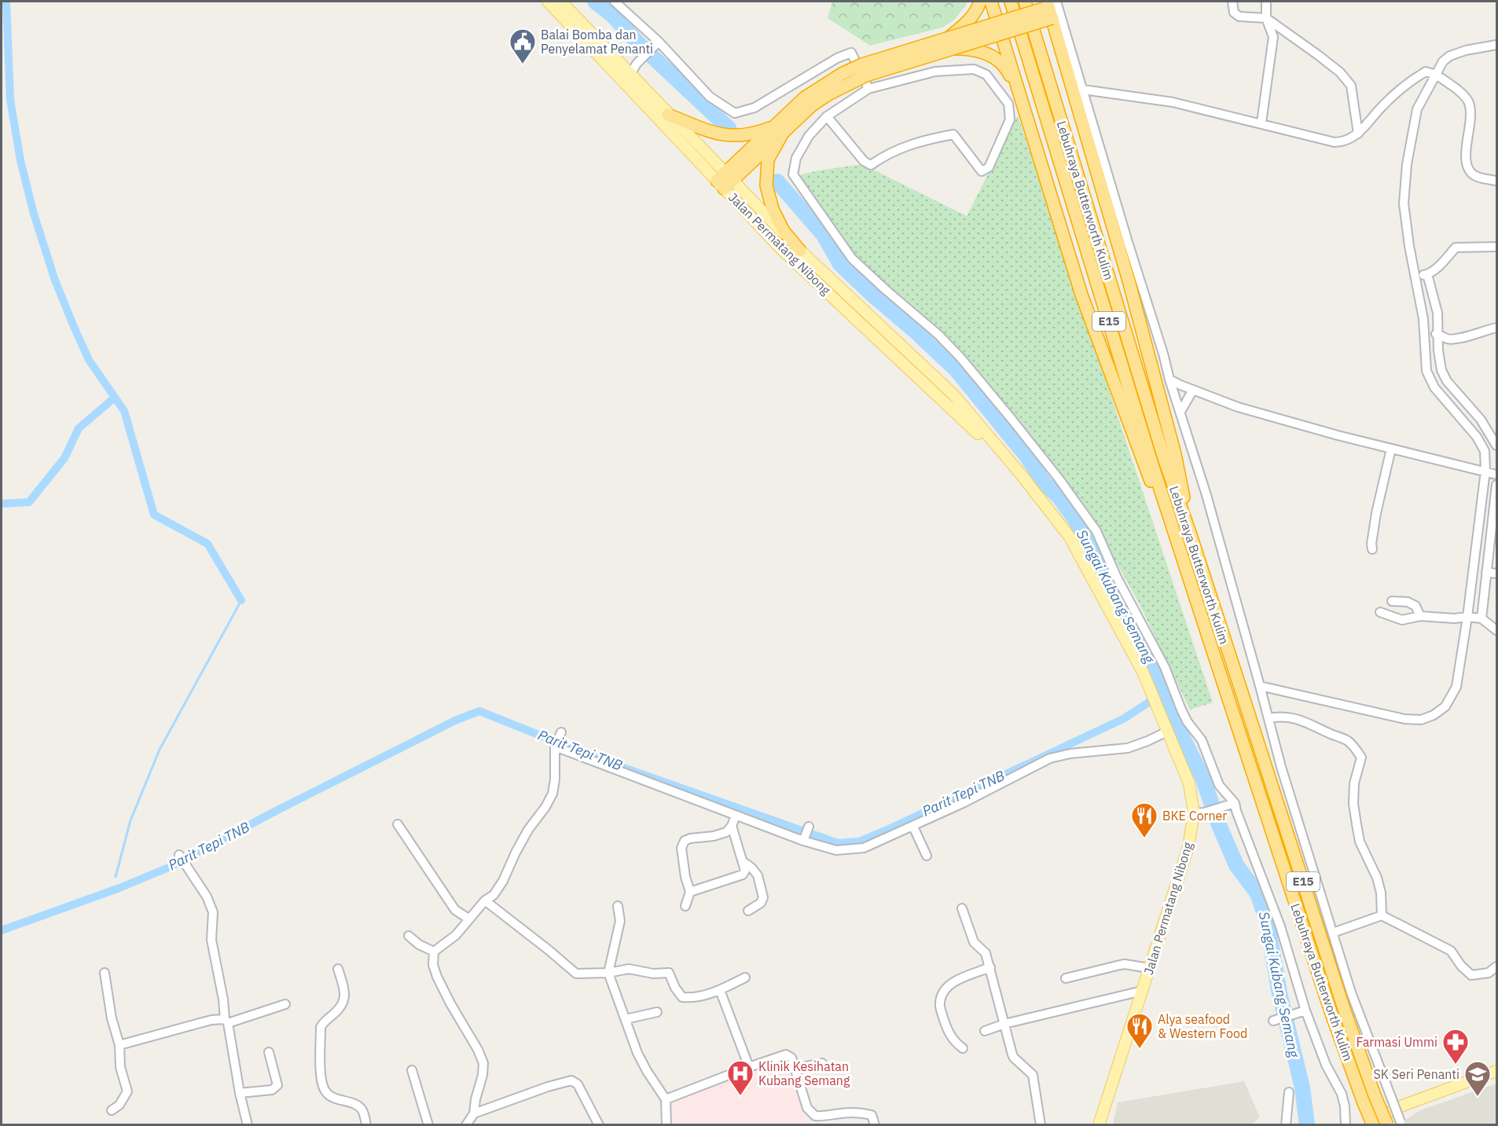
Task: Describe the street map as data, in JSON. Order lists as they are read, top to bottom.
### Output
{
  "streets": {
    "highway": ["Lebuhraya Butterworth Kulim", "E15"],
    "main road": ["Jalan Permatang Nibong"]
  },
  "water": ["Sungai Kubang Semang", "Parit Tepi TNB"],
  "places": {
    "public building": ["Balai Bomba dan Penyelamat Penanti"],
    "restaurant": ["BKE Corner", "Alya seafood & Western Food"],
    "pharmacy": ["Farmasi Ummi"],
    "hospital": ["Klinik Kesihatan Kubang Semang"],
    "school or university": ["SK Seri Penanti"]
  }
}
